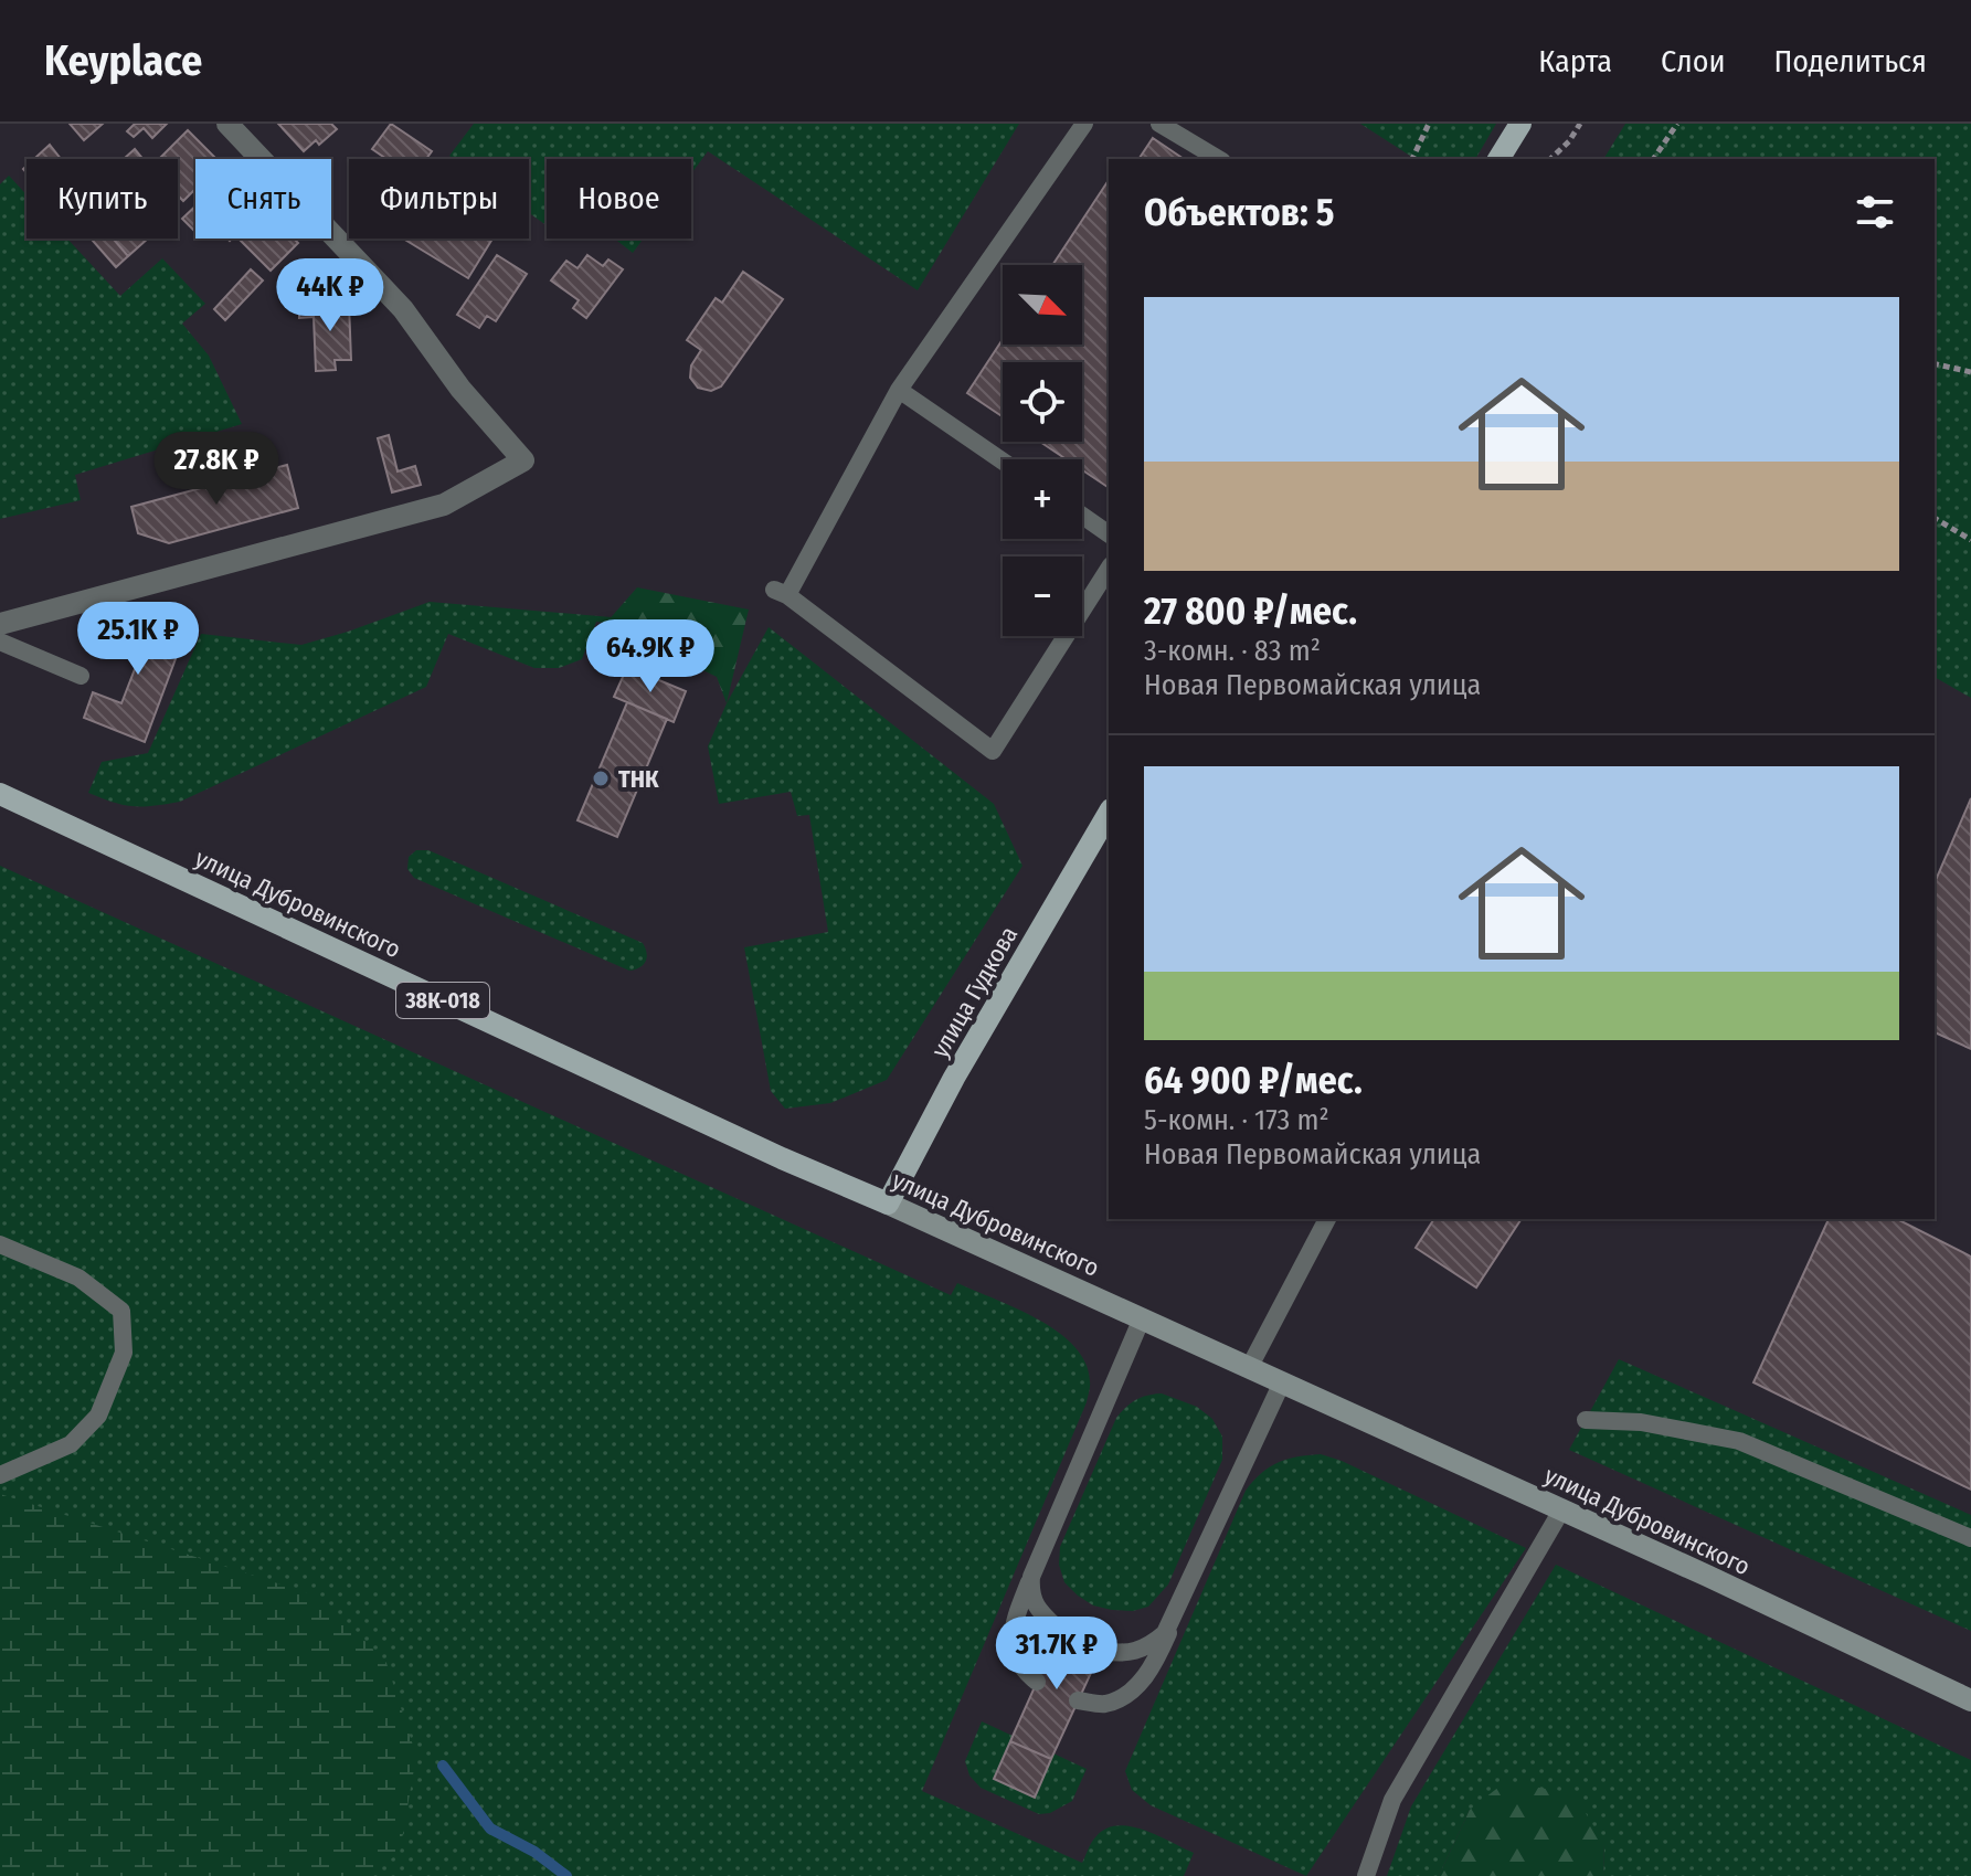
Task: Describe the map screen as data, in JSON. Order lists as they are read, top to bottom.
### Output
{
  "streets": {
    "main road": ["улица Дубровинского", "улица Гудкова", "38К-018"]
  },
  "crossings": [
    ["улица Дубровинского", "улица Гудкова"]
  ],
  "places": ["ТНК"],
  "north": "bottom right",
  "page": {
    "header": "Keyplace",
    "nav": ["Карта", "Слои", "Поделиться"],
    "chip": [
      "Купить",
      "Снять",
      "Фильтры",
      "Новое"
    ],
    "heading": "Объектов: 5",
    "price": [
      "44K ₽",
      "27.8K ₽",
      "25.1K ₽",
      "64.9K ₽",
      "31.7K ₽"
    ],
    "map_buttons": ["+", "−"],
    "list": [
      {
        "name": "27 800 ₽/мес.",
        "note": "3-комн. · 83 m² · Новая Первомайская улица"
      },
      {
        "name": "64 900 ₽/мес.",
        "note": "5-комн. · 173 m² · Новая Первомайская улица"
      }
    ]
  }
}
